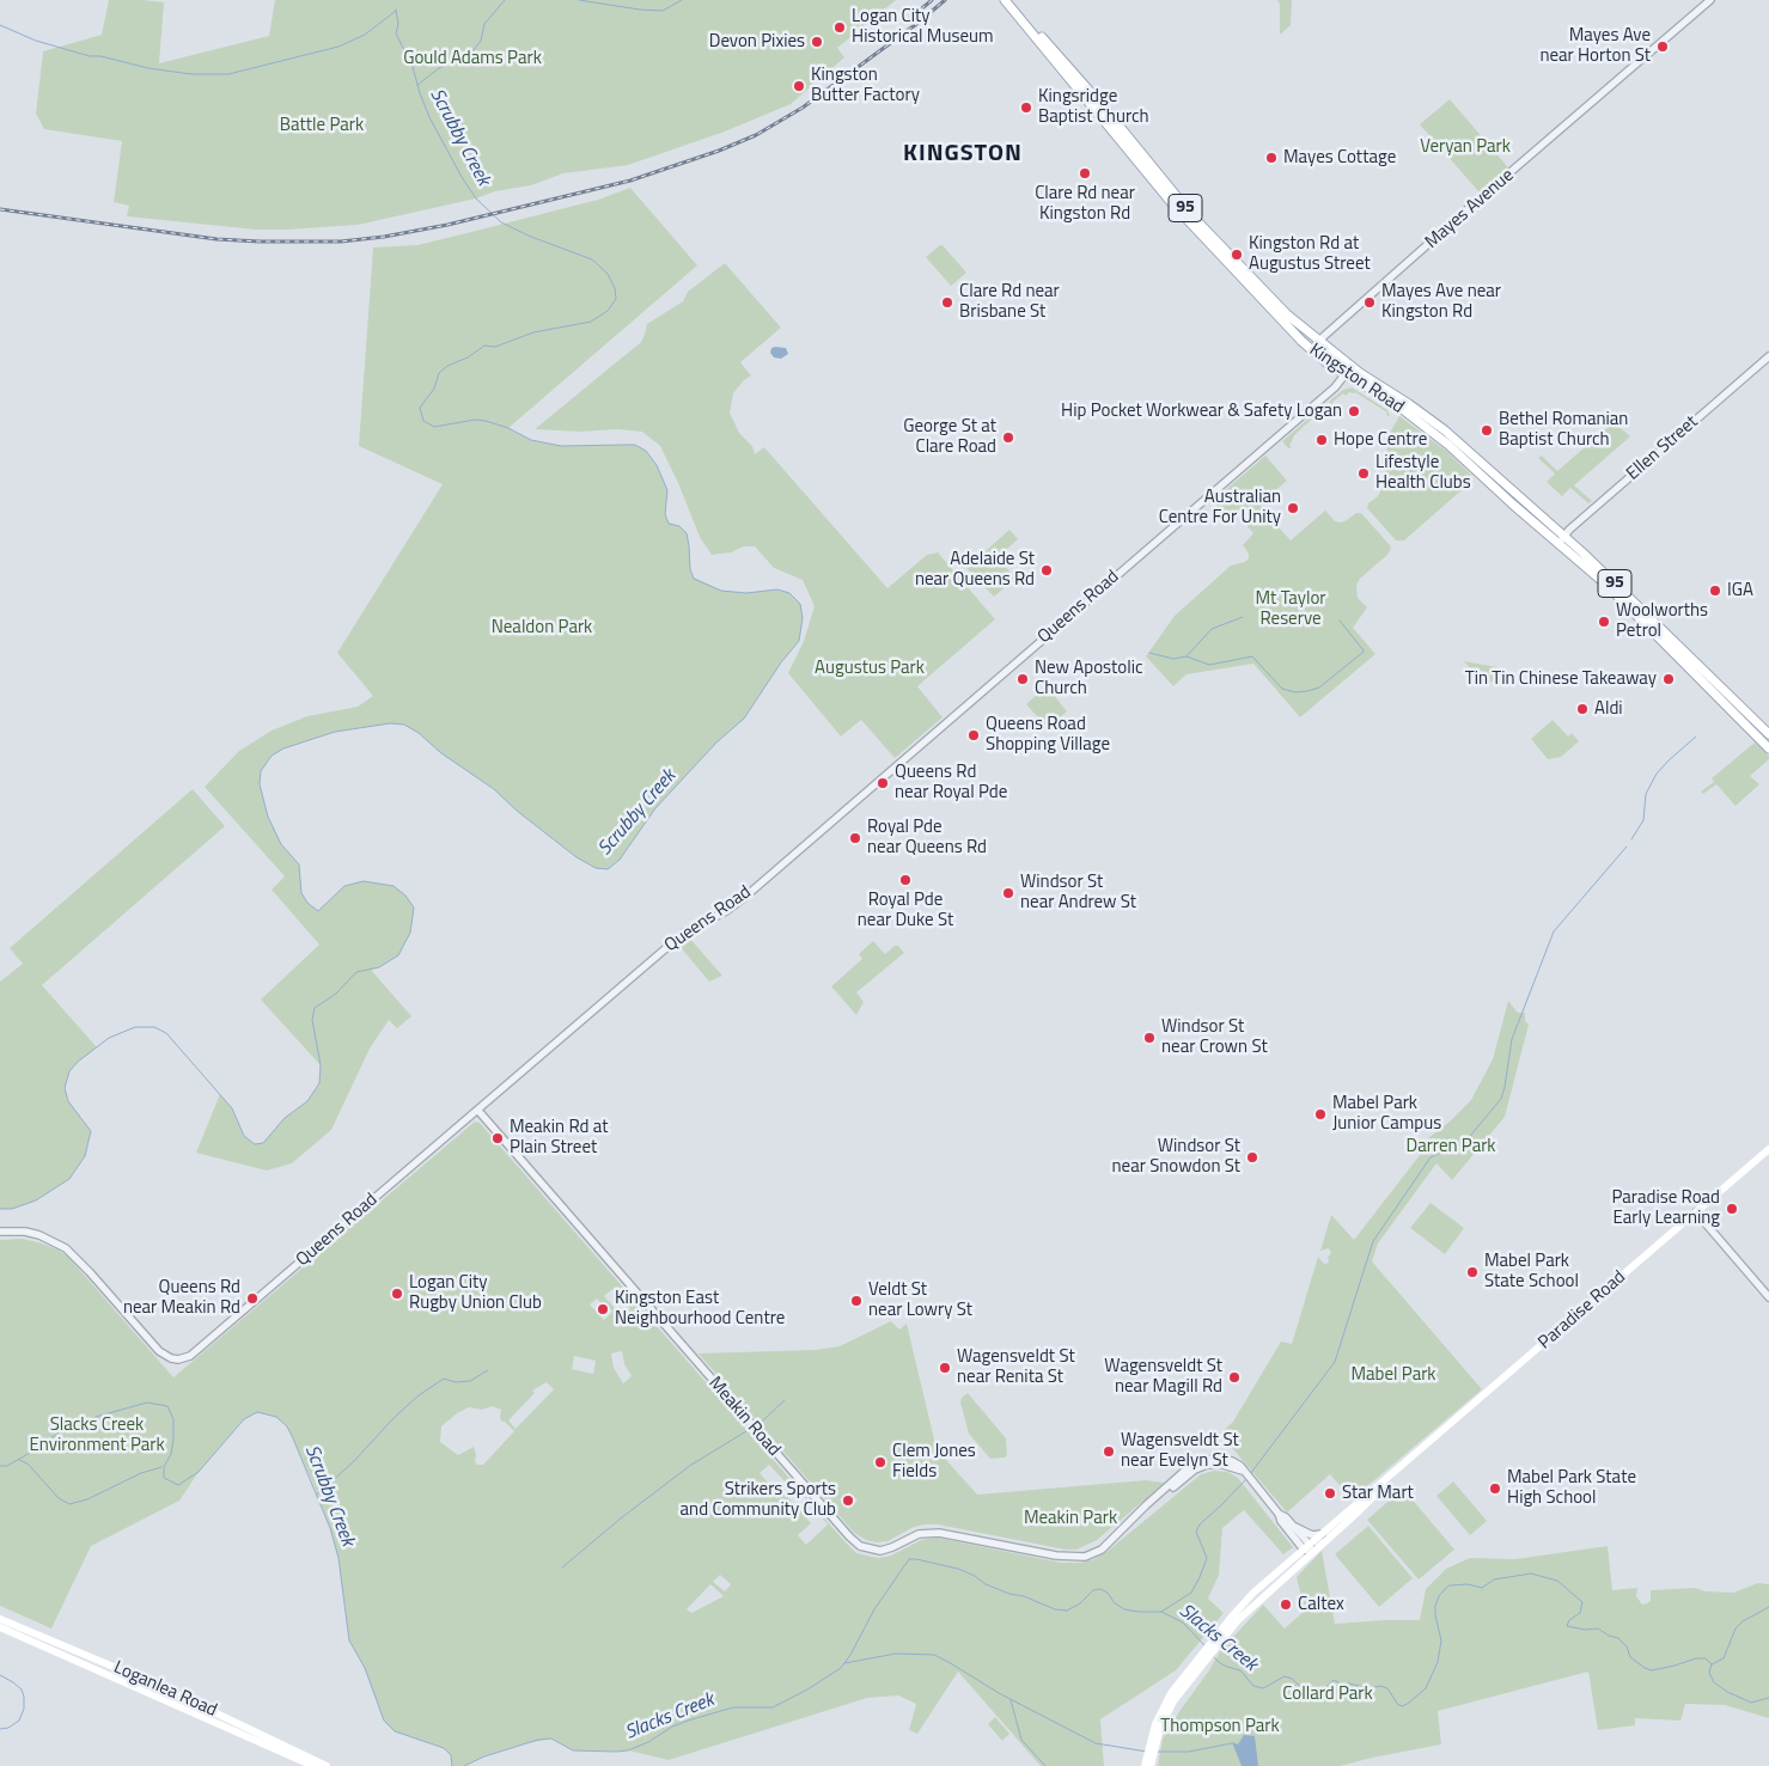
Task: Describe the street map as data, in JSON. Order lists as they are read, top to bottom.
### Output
{
  "streets": {
    "main road": [
      "95",
      "Kingston Road",
      "Paradise Road",
      "Loganlea Road"
    ],
    "street": [
      "Mayes Avenue",
      "Ellen Street",
      "Queens Road",
      "Meakin Road"
    ]
  },
  "crossings": [
    ["Mayes Avenue", "Kingston Road"],
    ["Kingston Road", "Ellen Street"],
    ["Kingston Road", "Queens Road"],
    ["Queens Road", "Meakin Road"],
    ["Paradise Road", "Meakin Road"]
  ],
  "districts": ["KINGSTON"],
  "water": ["Scrubby Creek", "Slacks Creek"],
  "parks": [
    "Gould Adams Park",
    "Battle Park",
    "Veryan Park",
    "Mt Taylor Reserve",
    "Nealdon Park",
    "Augustus Park",
    "Darren Park",
    "Mabel Park",
    "Slacks Creek Environment Park",
    "Meakin Park",
    "Collard Park",
    "Thompson Park"
  ],
  "places": [
    "Logan City Historical Museum",
    "Devon Pixies",
    "Mayes Ave near Horton St",
    "Kingston Butter Factory",
    "Kingsridge Baptist Church",
    "Mayes Cottage",
    "Clare Rd near Kingston Rd",
    "Kingston Rd at Augustus Street",
    "Clare Rd near Brisbane St",
    "Mayes Ave near Kingston Rd",
    "Hip Pocket Workwear & Safety Logan",
    "Bethel Romanian Baptist Church",
    "George St at Clare Road",
    "Hope Centre",
    "Lifestyle Health Clubs",
    "Australian Centre For Unity",
    "Adelaide St near Queens Rd",
    "IGA",
    "Woolworths Petrol",
    "New Apostolic Church",
    "Tin Tin Chinese Takeaway",
    "Aldi",
    "Queens Road Shopping Village",
    "Queens Rd near Royal Pde",
    "Royal Pde near Queens Rd",
    "Royal Pde near Duke St",
    "Windsor St near Andrew St",
    "Windsor St near Crown St",
    "Mabel Park Junior Campus",
    "Meakin Rd at Plain Street",
    "Windsor St near Snowdon St",
    "Paradise Road Early Learning",
    "Mabel Park State School",
    "Logan City Rugby Union Club",
    "Queens Rd near Meakin Rd",
    "Veldt St near Lowry St",
    "Kingston East Neighbourhood Centre",
    "Wagensveldt St near Renita St",
    "Wagensveldt St near Magill Rd",
    "Wagensveldt St near Evelyn St",
    "Clem Jones Fields",
    "Mabel Park State High School",
    "Star Mart",
    "Strikers Sports and Community Club",
    "Caltex"
  ]
}
